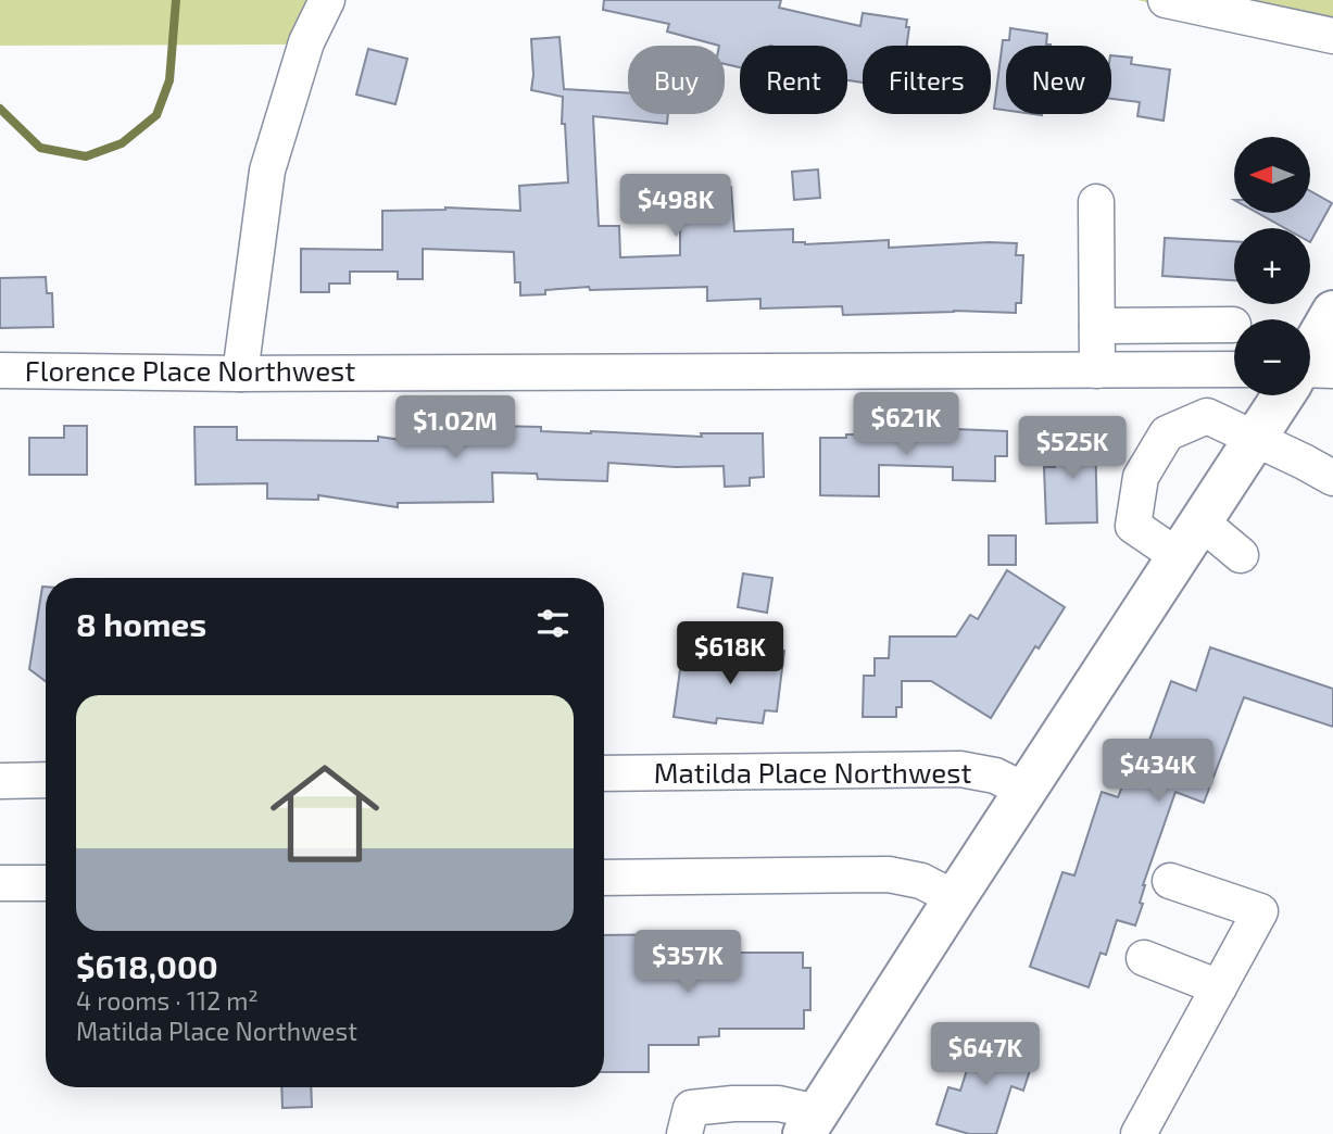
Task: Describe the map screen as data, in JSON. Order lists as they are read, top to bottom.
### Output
{
  "streets": {
    "street": ["Florence Place Northwest", "Matilda Place Northwest"]
  },
  "north": "left",
  "page": {
    "chip": [
      "Buy",
      "Rent",
      "Filters",
      "New"
    ],
    "map_buttons": ["+", "−"],
    "price": [
      "$498K",
      "$621K",
      "$1.02M",
      "$525K",
      "$618K",
      "$434K",
      "$357K",
      "$647K"
    ],
    "heading": "8 homes",
    "list": [
      {
        "name": "$618,000",
        "note": "4 rooms · 112 m² · Matilda Place Northwest"
      }
    ]
  }
}
